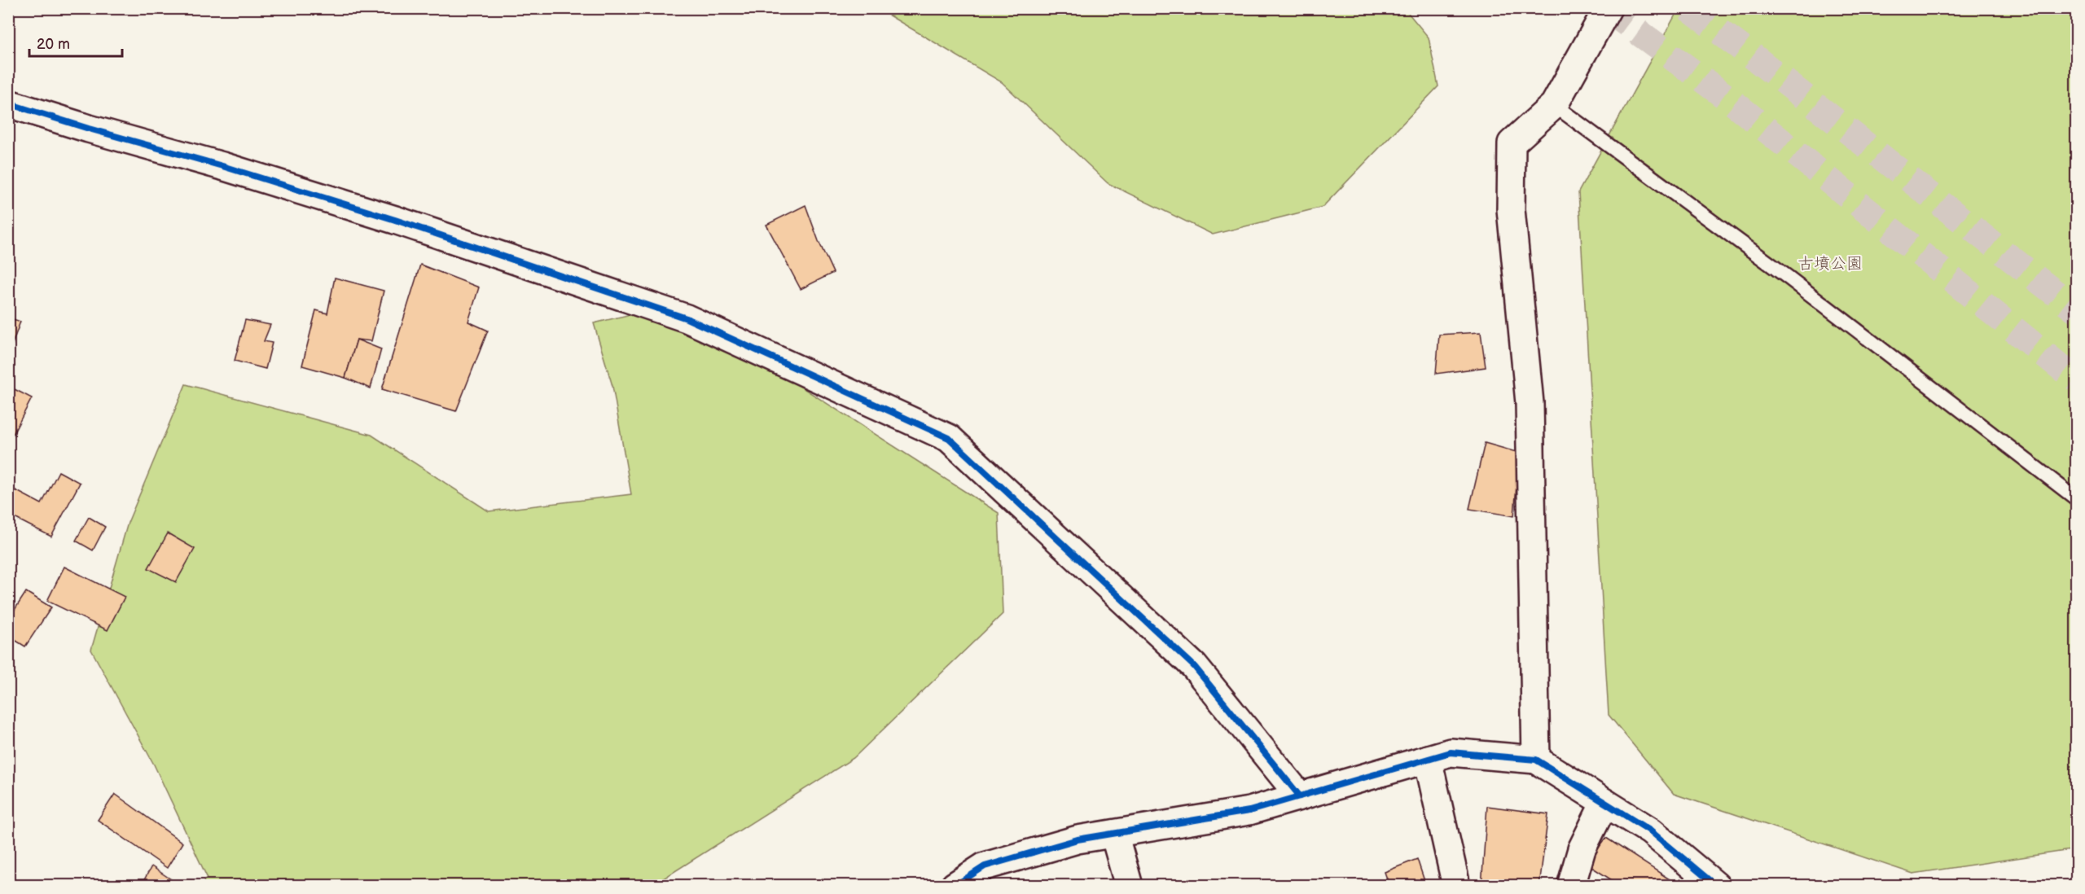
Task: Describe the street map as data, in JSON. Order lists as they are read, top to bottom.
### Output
{
  "parks": ["古墳公園"],
  "scale_bar": "20 m"
}
